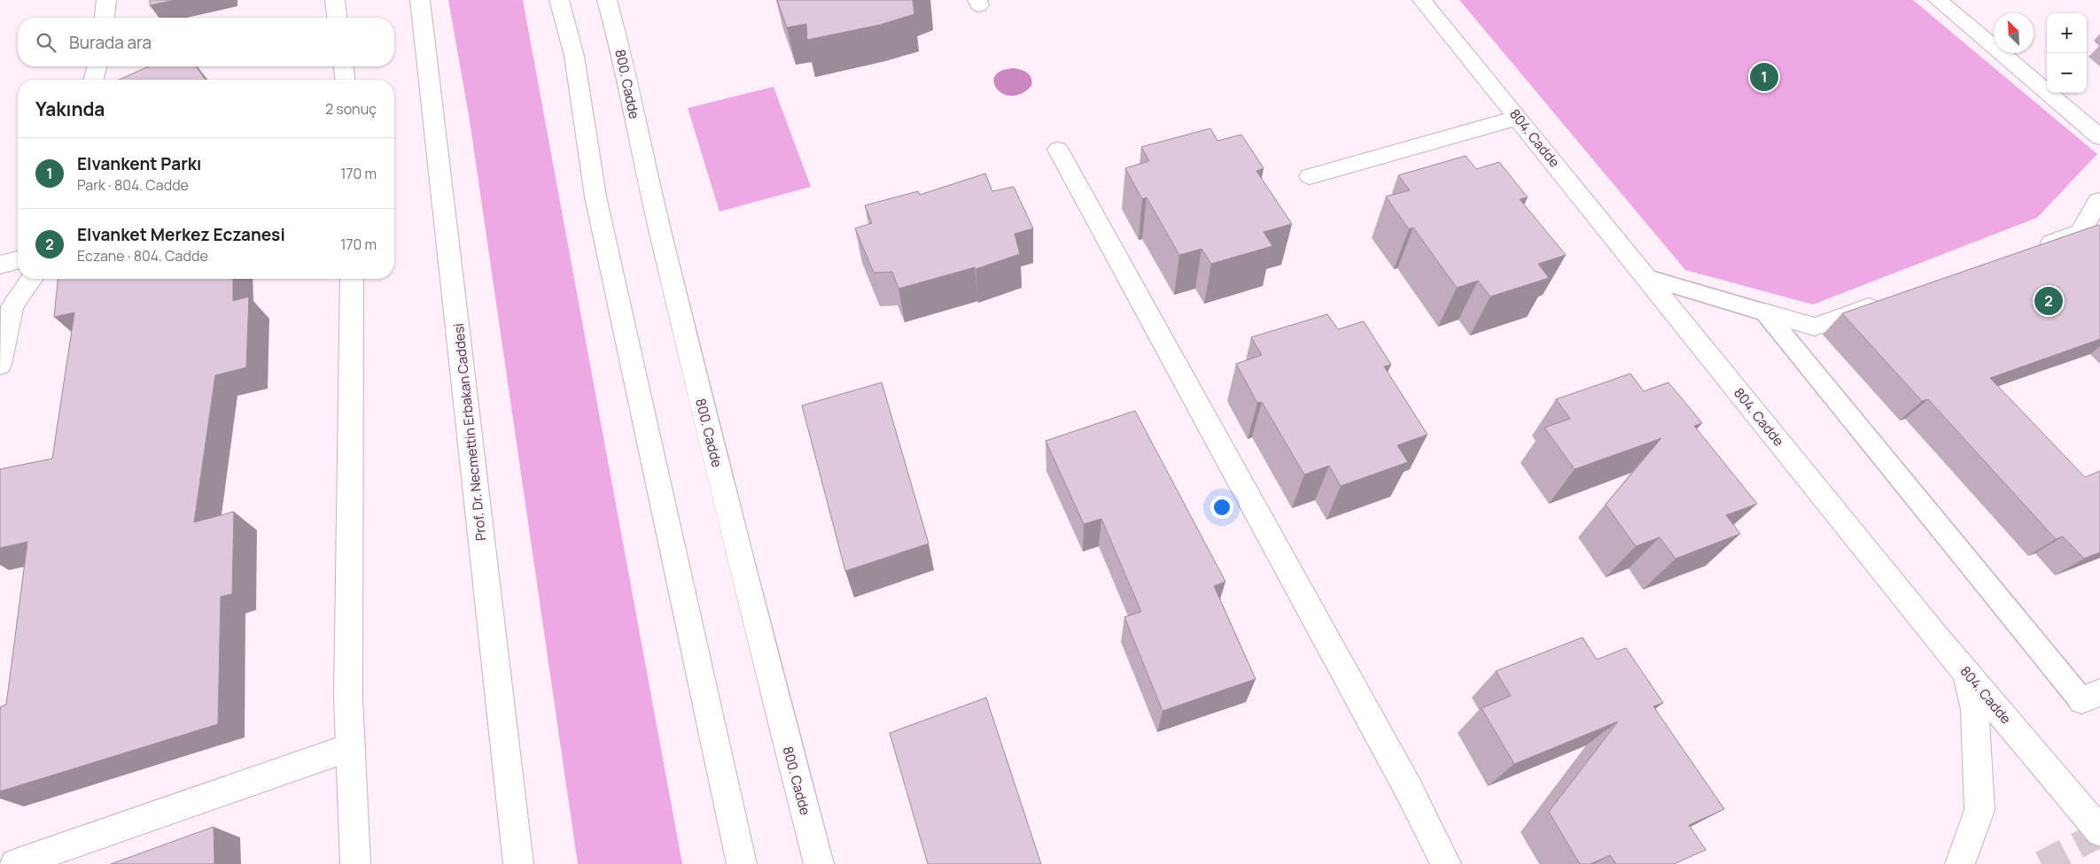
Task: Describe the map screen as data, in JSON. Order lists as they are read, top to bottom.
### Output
{
  "streets": {
    "street": ["800. Cadde", "804. Cadde", "Prof. Dr. Necmettin Erbakan Caddesi"]
  },
  "north": "top left",
  "page": {
    "map_buttons": ["+", "−"],
    "search": "Burada ara",
    "pins": ["1", "2"],
    "heading": ["Yakında", "2 sonuç"],
    "list": [
      {
        "mark": "1",
        "name": "Elvankent Parkı",
        "note": "Park · 804. Cadde",
        "value": "170 m"
      },
      {
        "mark": "2",
        "name": "Elvanket Merkez Eczanesi",
        "note": "Eczane · 804. Cadde",
        "value": "170 m"
      }
    ]
  }
}
